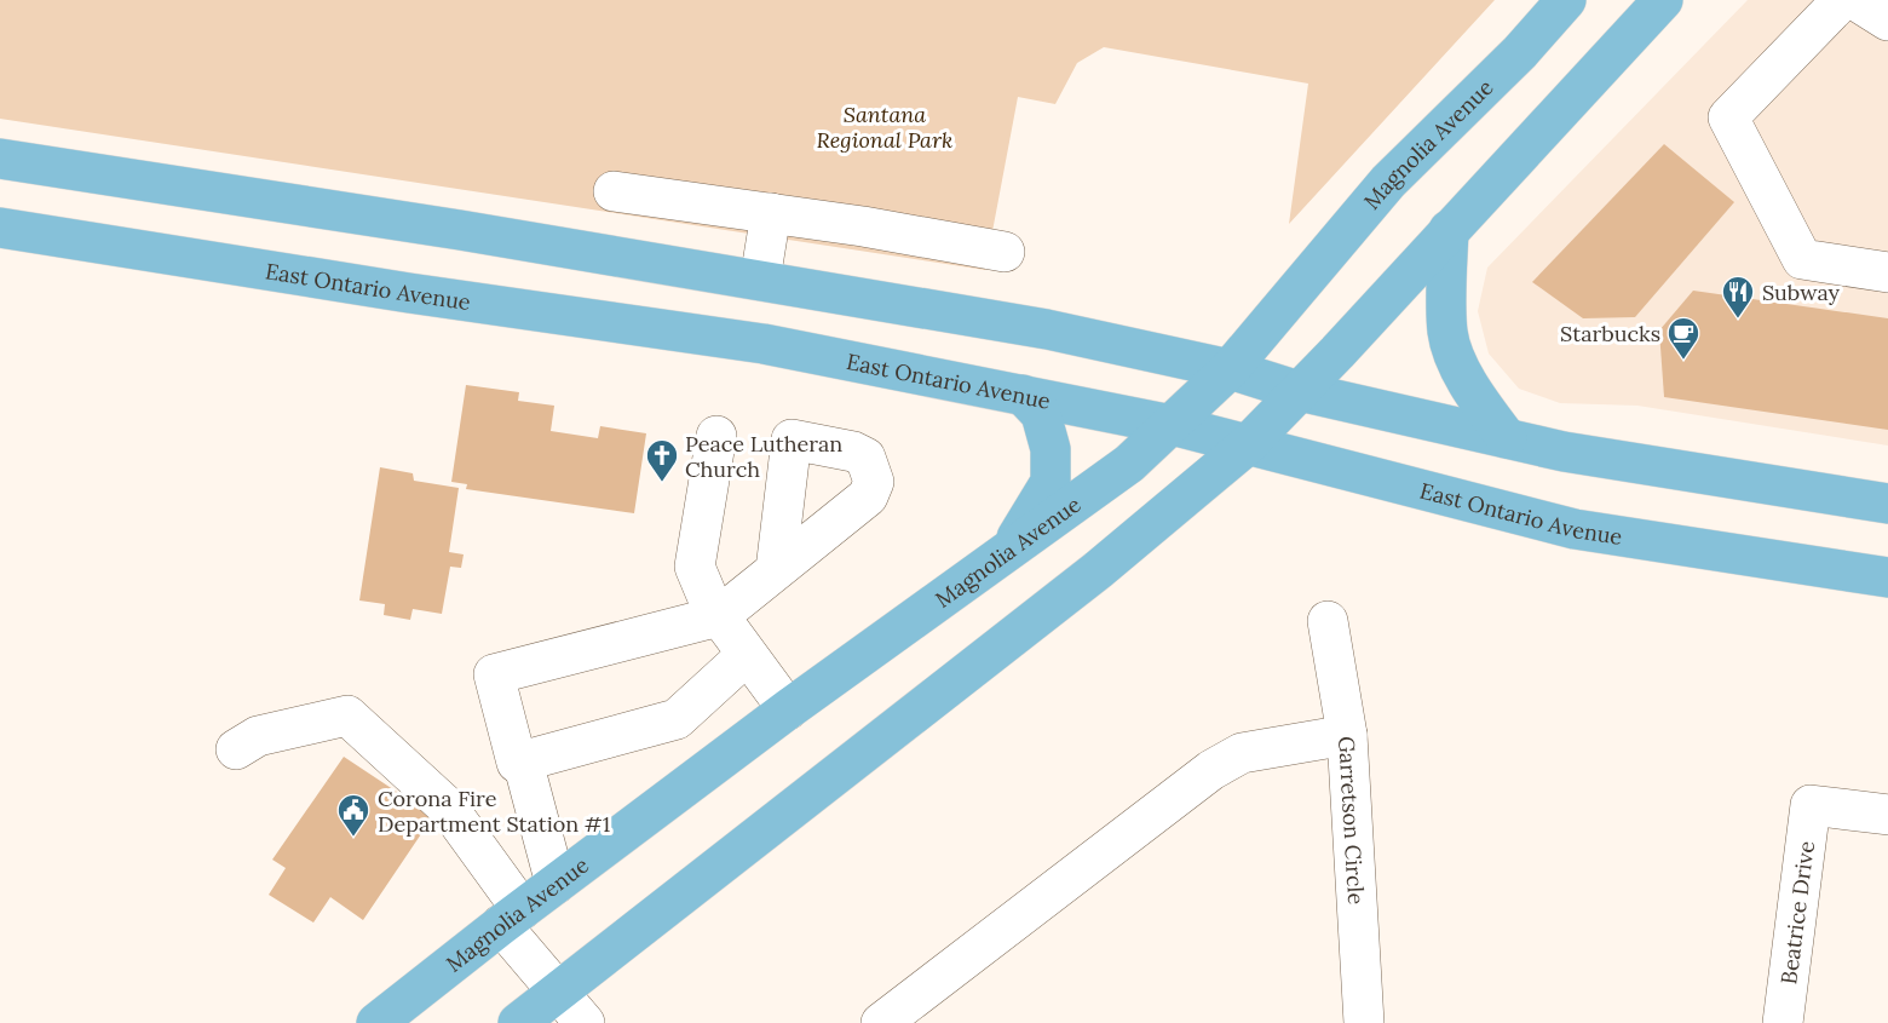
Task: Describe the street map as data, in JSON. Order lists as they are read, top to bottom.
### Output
{
  "streets": {
    "main road": ["Magnolia Avenue", "East Ontario Avenue"],
    "street": ["Garretson Circle", "Beatrice Drive"]
  },
  "crossings": [
    ["Magnolia Avenue", "East Ontario Avenue"]
  ],
  "parks": ["Santana Regional Park"],
  "places": {
    "restaurant": ["Subway"],
    "cafe": ["Starbucks"],
    "church": ["Peace Lutheran Church"],
    "public building": ["Corona Fire Department Station #1"]
  }
}
